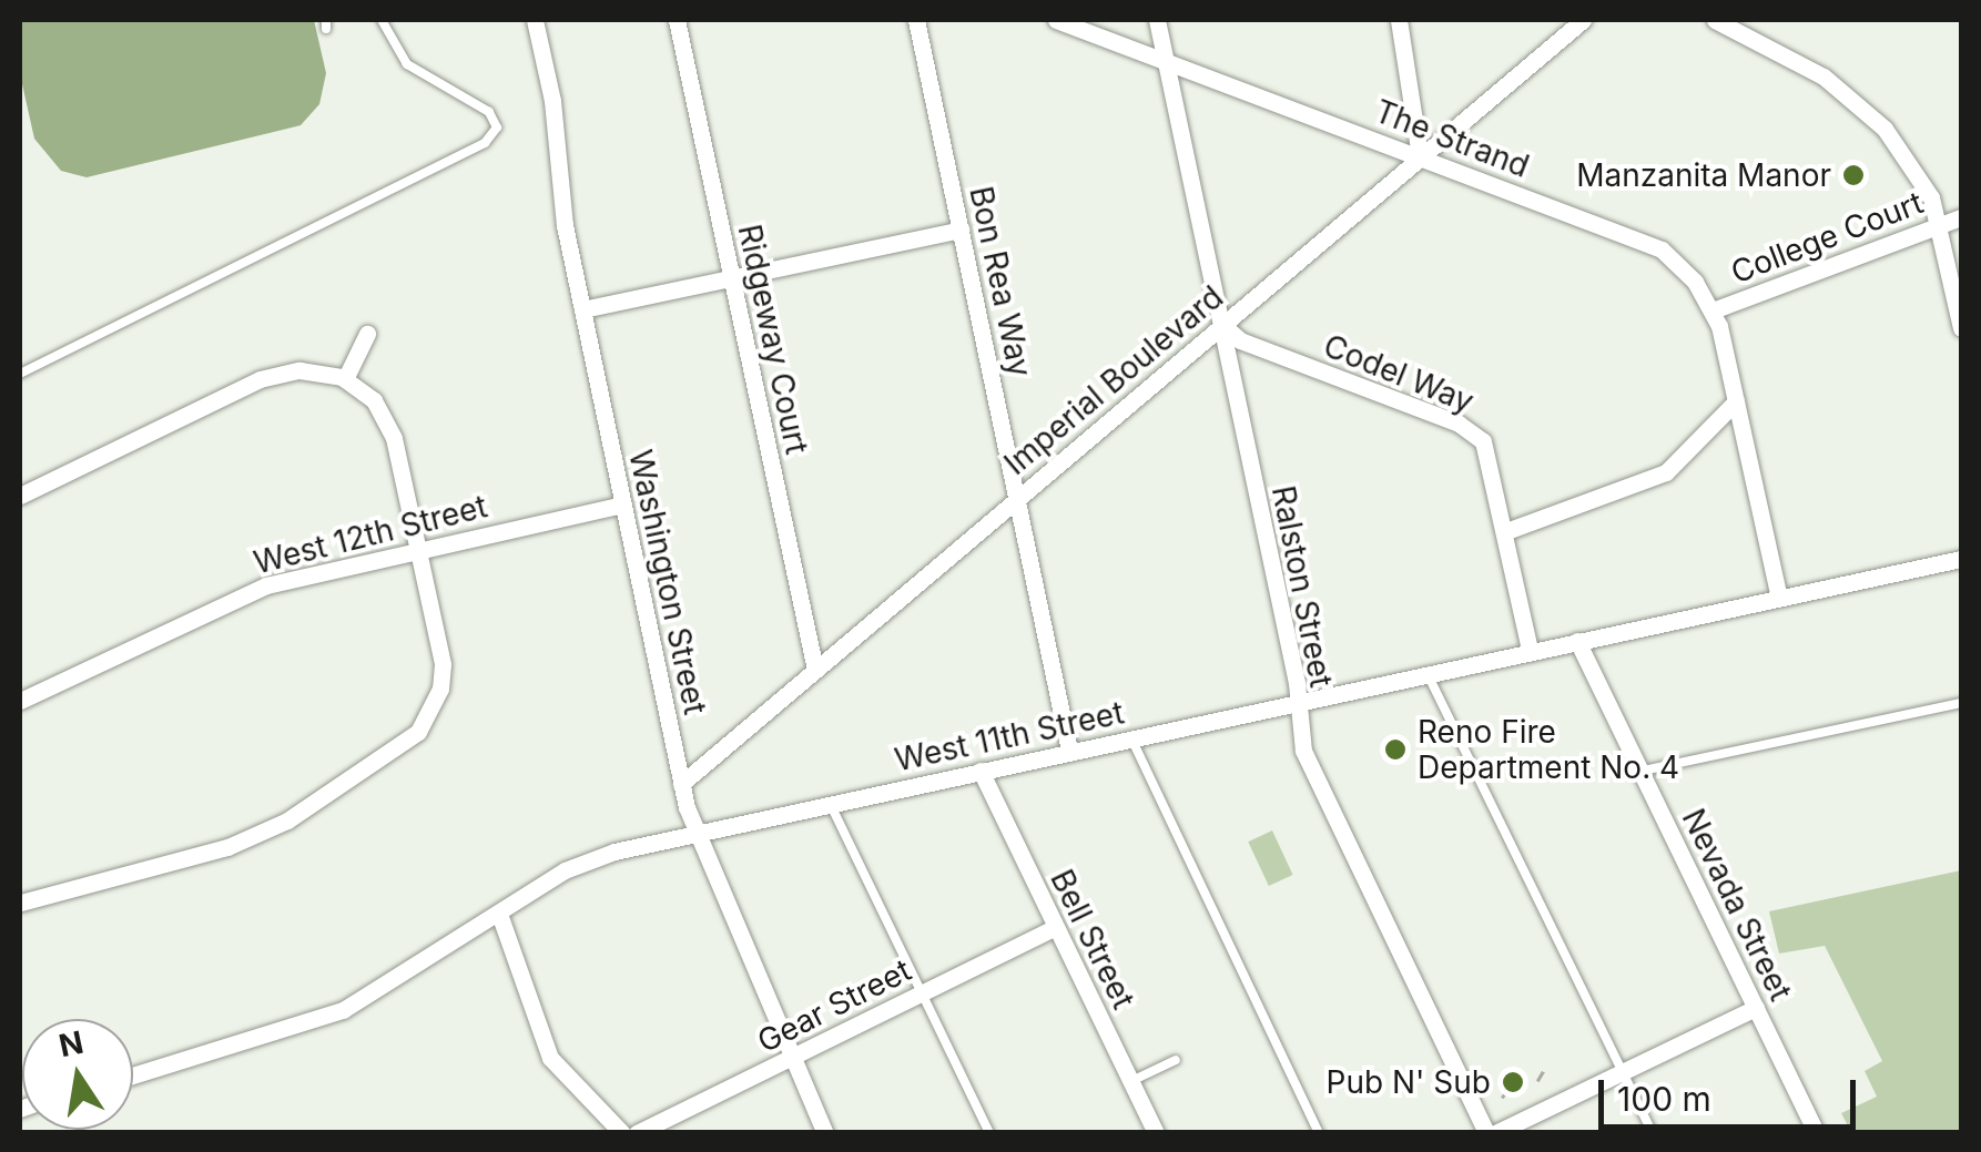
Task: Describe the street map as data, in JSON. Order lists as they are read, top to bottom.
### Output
{
  "streets": {
    "street": [
      "The Strand",
      "College Court",
      "Bon Rea Way",
      "Ridgeway Court",
      "Codel Way",
      "Imperial Boulevard",
      "West 12th Street",
      "Washington Street",
      "Ralston Street",
      "West 11th Street",
      "Nevada Street",
      "Bell Street",
      "Gear Street"
    ]
  },
  "crossings": [
    ["The Strand", "College Court"],
    ["The Strand", "Imperial Boulevard"],
    ["The Strand", "Ralston Street"],
    ["The Strand", "West 11th Street"],
    ["Bon Rea Way", "Imperial Boulevard"],
    ["Bon Rea Way", "West 11th Street"],
    ["Ridgeway Court", "Imperial Boulevard"],
    ["Codel Way", "Imperial Boulevard"],
    ["Codel Way", "Ralston Street"],
    ["Codel Way", "West 11th Street"],
    ["Imperial Boulevard", "Washington Street"],
    ["Imperial Boulevard", "Ralston Street"],
    ["West 12th Street", "Washington Street"],
    ["Washington Street", "West 11th Street"],
    ["Washington Street", "Gear Street"],
    ["Ralston Street", "West 11th Street"],
    ["West 11th Street", "Nevada Street"],
    ["West 11th Street", "Bell Street"],
    ["Bell Street", "Gear Street"]
  ],
  "places": ["Manzanita Manor", "Reno Fire Department No. 4", "Pub N' Sub"],
  "scale_bar": "100 m",
  "north": "top"
}
